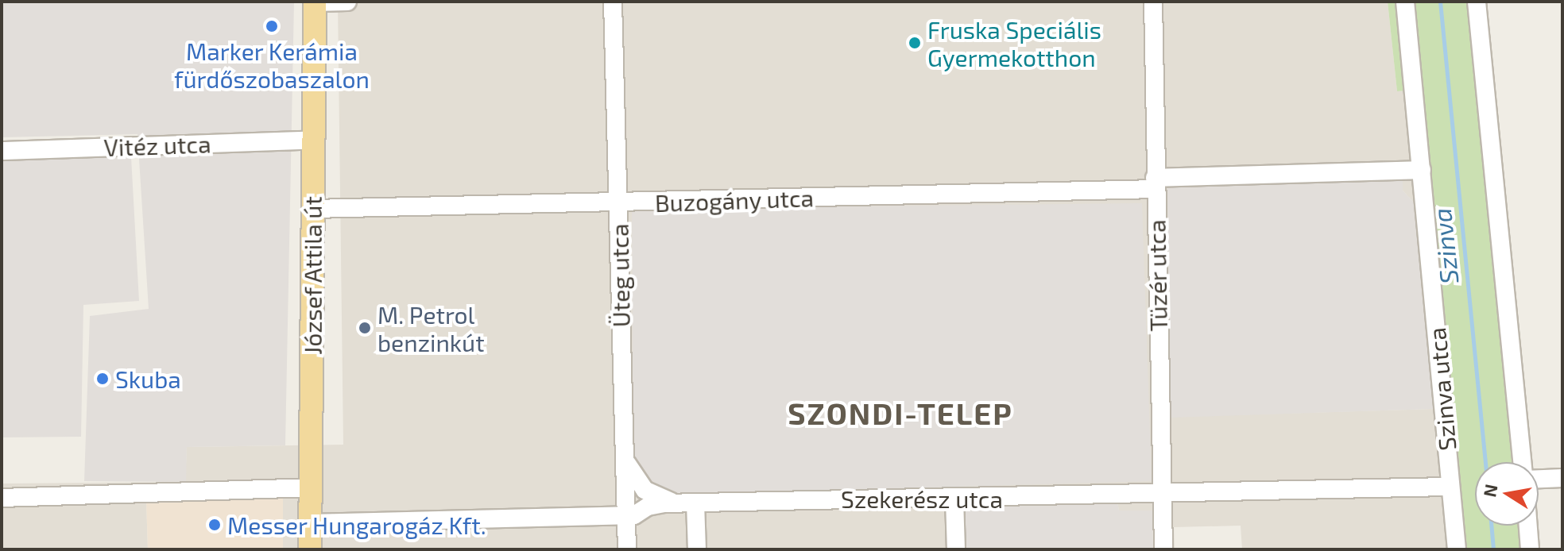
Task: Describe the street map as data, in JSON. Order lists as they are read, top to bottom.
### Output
{
  "streets": {
    "main road": ["József Attila út"],
    "street": [
      "Vitéz utca",
      "Buzogány utca",
      "Üteg utca",
      "Tüzér utca",
      "Szinva utca",
      "Szekerész utca"
    ]
  },
  "crossings": [
    ["Vitéz utca", "József Attila út"],
    ["Buzogány utca", "József Attila út"],
    ["Buzogány utca", "Üteg utca"],
    ["Buzogány utca", "Tüzér utca"],
    ["Buzogány utca", "Szinva utca"],
    ["József Attila út", "Szekerész utca"],
    ["Üteg utca", "Szekerész utca"],
    ["Tüzér utca", "Szekerész utca"],
    ["Szinva utca", "Szekerész utca"]
  ],
  "districts": ["SZONDI-TELEP"],
  "water": ["Szinva"],
  "places": [
    "Marker Kerámia fürdőszobaszalon",
    "Fruska Speciális Gyermekotthon",
    "M. Petrol benzinkút",
    "Skuba",
    "Messer Hungarogáz Kft."
  ],
  "north": "left"
}
